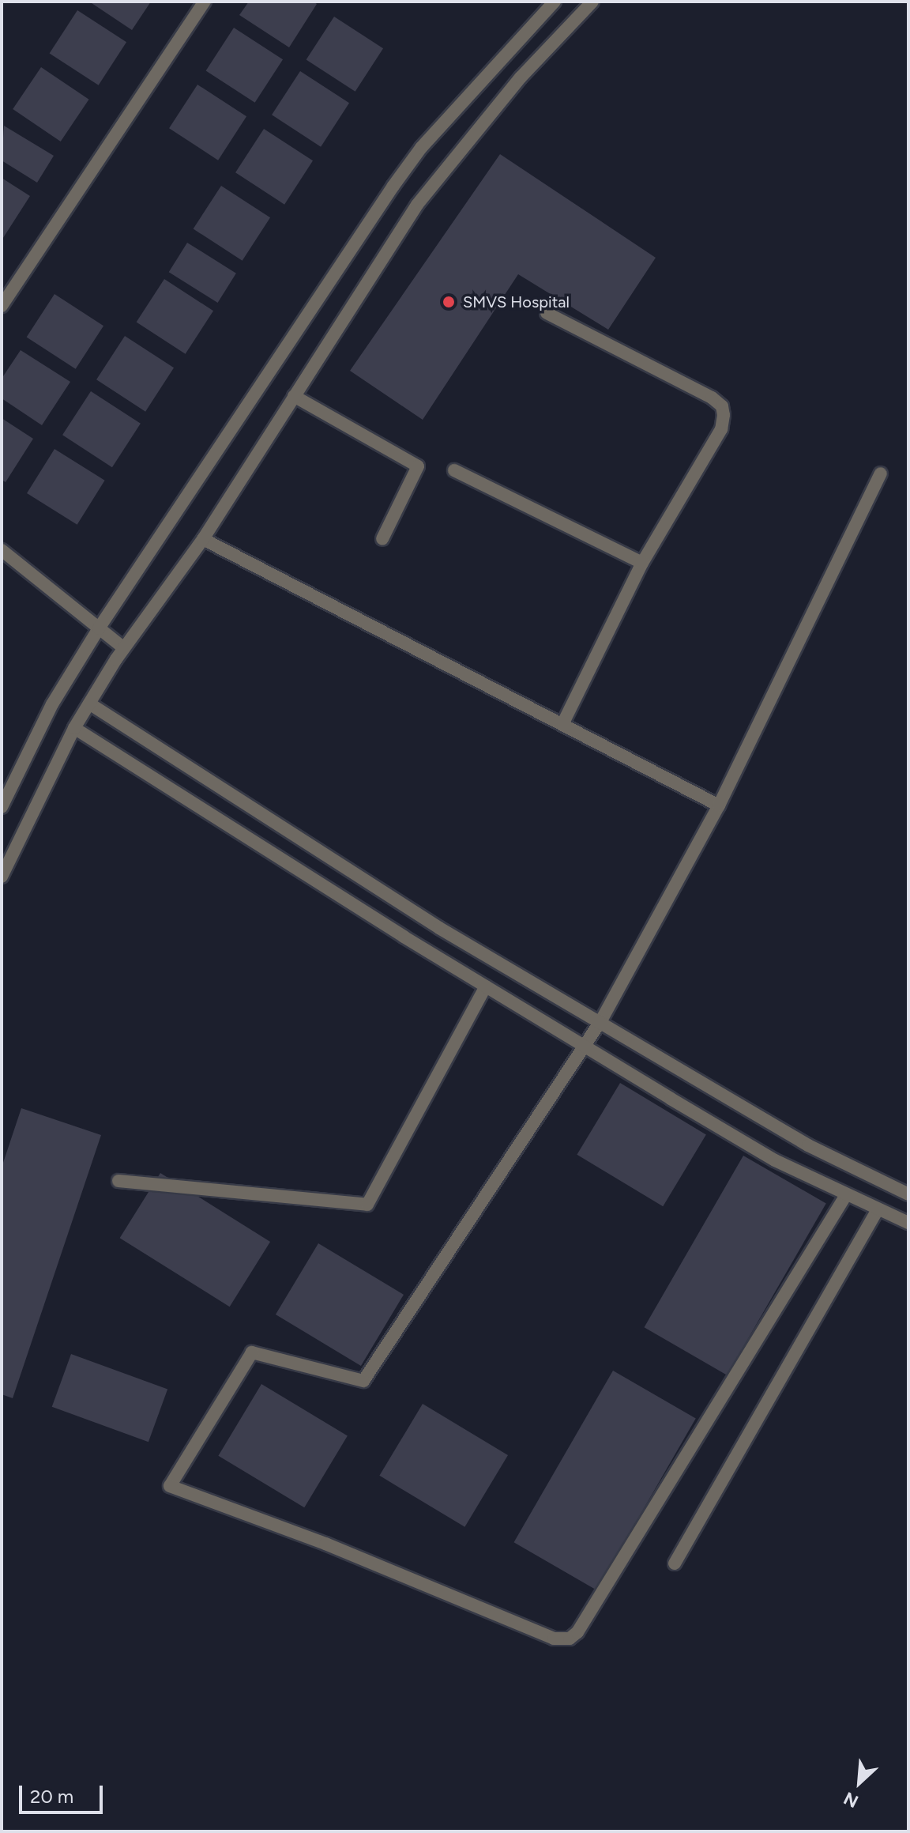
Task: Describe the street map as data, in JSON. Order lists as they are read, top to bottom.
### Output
{
  "places": ["SMVS Hospital"],
  "scale_bar": "20 m",
  "north": "bottom left"
}
